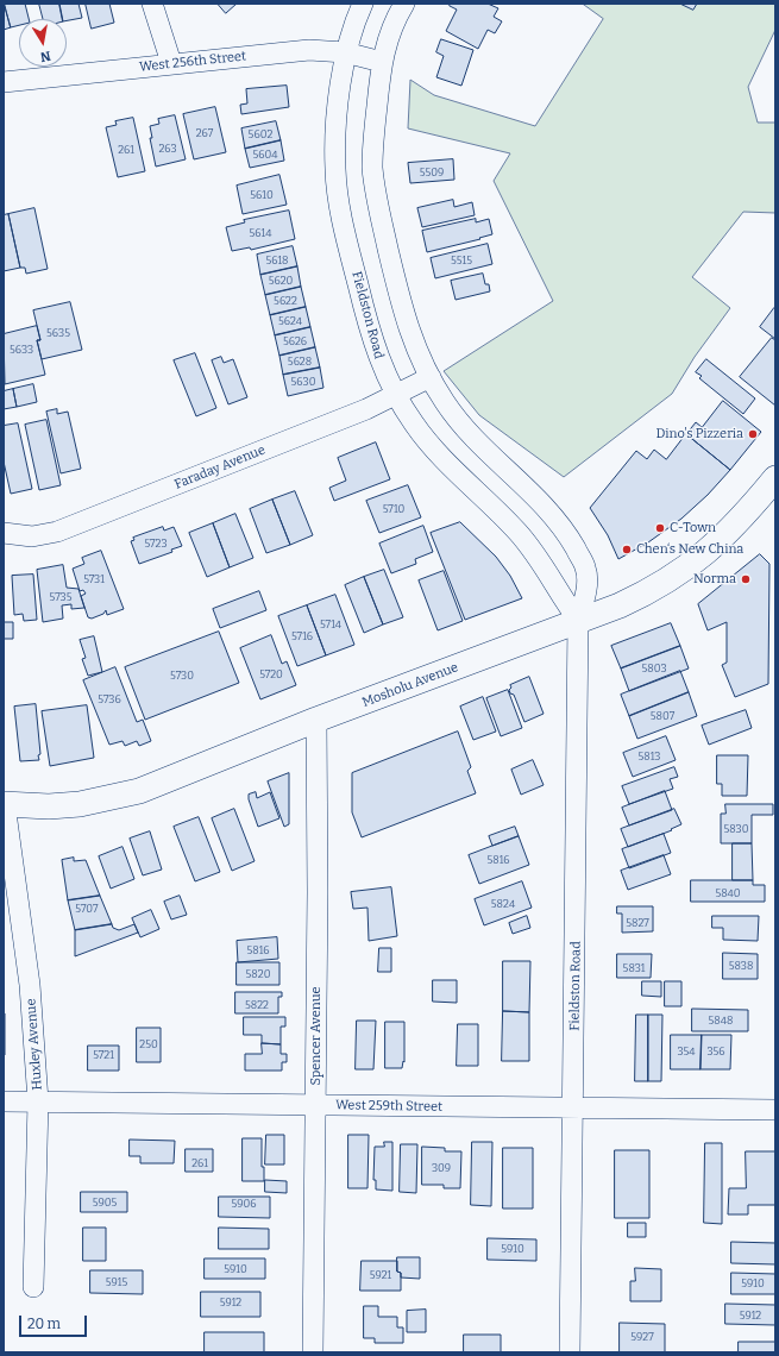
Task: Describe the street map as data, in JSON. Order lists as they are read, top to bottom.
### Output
{
  "streets": {
    "street": [
      "West 256th Street",
      "Fieldston Road",
      "Faraday Avenue",
      "Mosholu Avenue",
      "Spencer Avenue",
      "Huxley Avenue",
      "West 259th Street"
    ]
  },
  "crossings": [
    ["West 256th Street", "Fieldston Road"],
    ["Fieldston Road", "Faraday Avenue"],
    ["Fieldston Road", "Mosholu Avenue"],
    ["Fieldston Road", "West 259th Street"],
    ["Mosholu Avenue", "Spencer Avenue"],
    ["Mosholu Avenue", "Huxley Avenue"],
    ["Spencer Avenue", "West 259th Street"],
    ["Huxley Avenue", "West 259th Street"]
  ],
  "places": [
    "Dino's Pizzeria",
    "C-Town",
    "Chen‘s New China",
    "Norma"
  ],
  "house_numbers": [
    "267",
    "5602",
    "263",
    "261",
    "5604",
    "5509",
    "5610",
    "5614",
    "5618",
    "5515",
    "5620",
    "5622",
    "5624",
    "5635",
    "5626",
    "5633",
    "5628",
    "5630",
    "5710",
    "5723",
    "5731",
    "5735",
    "5714",
    "5716",
    "5803",
    "5720",
    "5730",
    "5736",
    "5807",
    "5813",
    "5830",
    "5816",
    "5840",
    "5824",
    "5707",
    "5827",
    "5816",
    "5838",
    "5831",
    "5820",
    "5822",
    "5848",
    "250",
    "354",
    "356",
    "5721",
    "261",
    "309",
    "5905",
    "5906",
    "5910",
    "5910",
    "5921",
    "5915",
    "5910",
    "5912",
    "5912",
    "5927"
  ],
  "scale_bar": "20 m",
  "north": "bottom"
}
